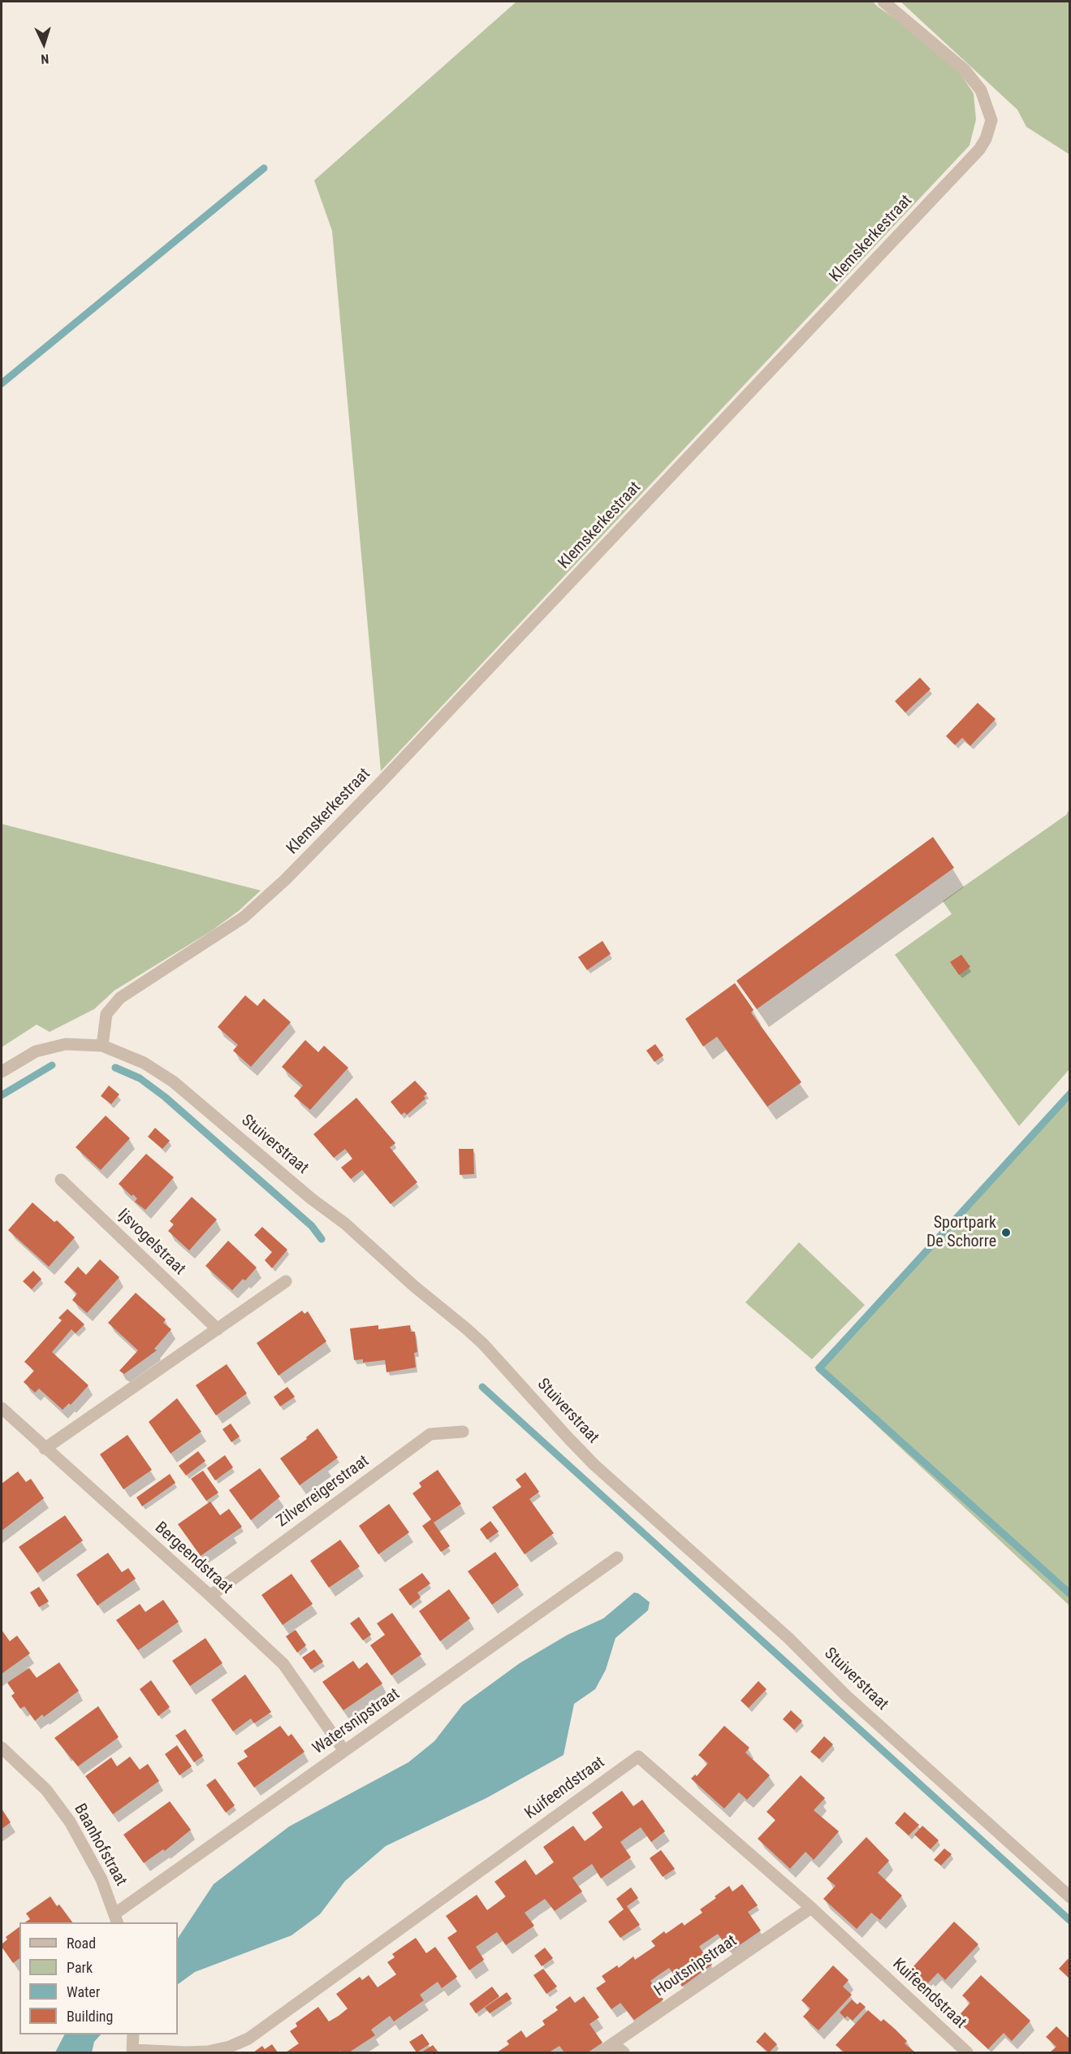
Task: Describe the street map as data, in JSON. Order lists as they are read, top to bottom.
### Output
{
  "streets": {
    "street": [
      "Klemskerkestraat",
      "Stuiverstraat",
      "Ijsvogelstraat",
      "Zilverreigerstraat",
      "Bergeendstraat",
      "Watersnipstraat",
      "Kuifeendstraat",
      "Baanhofstraat",
      "Houtsnipstraat"
    ]
  },
  "crossings": [
    ["Klemskerkestraat", "Stuiverstraat"],
    ["Zilverreigerstraat", "Bergeendstraat"],
    ["Bergeendstraat", "Watersnipstraat"],
    ["Watersnipstraat", "Baanhofstraat"],
    ["Kuifeendstraat", "Houtsnipstraat"]
  ],
  "places": ["Sportpark De Schorre"],
  "legend": [
    "Road",
    "Park",
    "Water",
    "Building"
  ],
  "north": "bottom"
}
